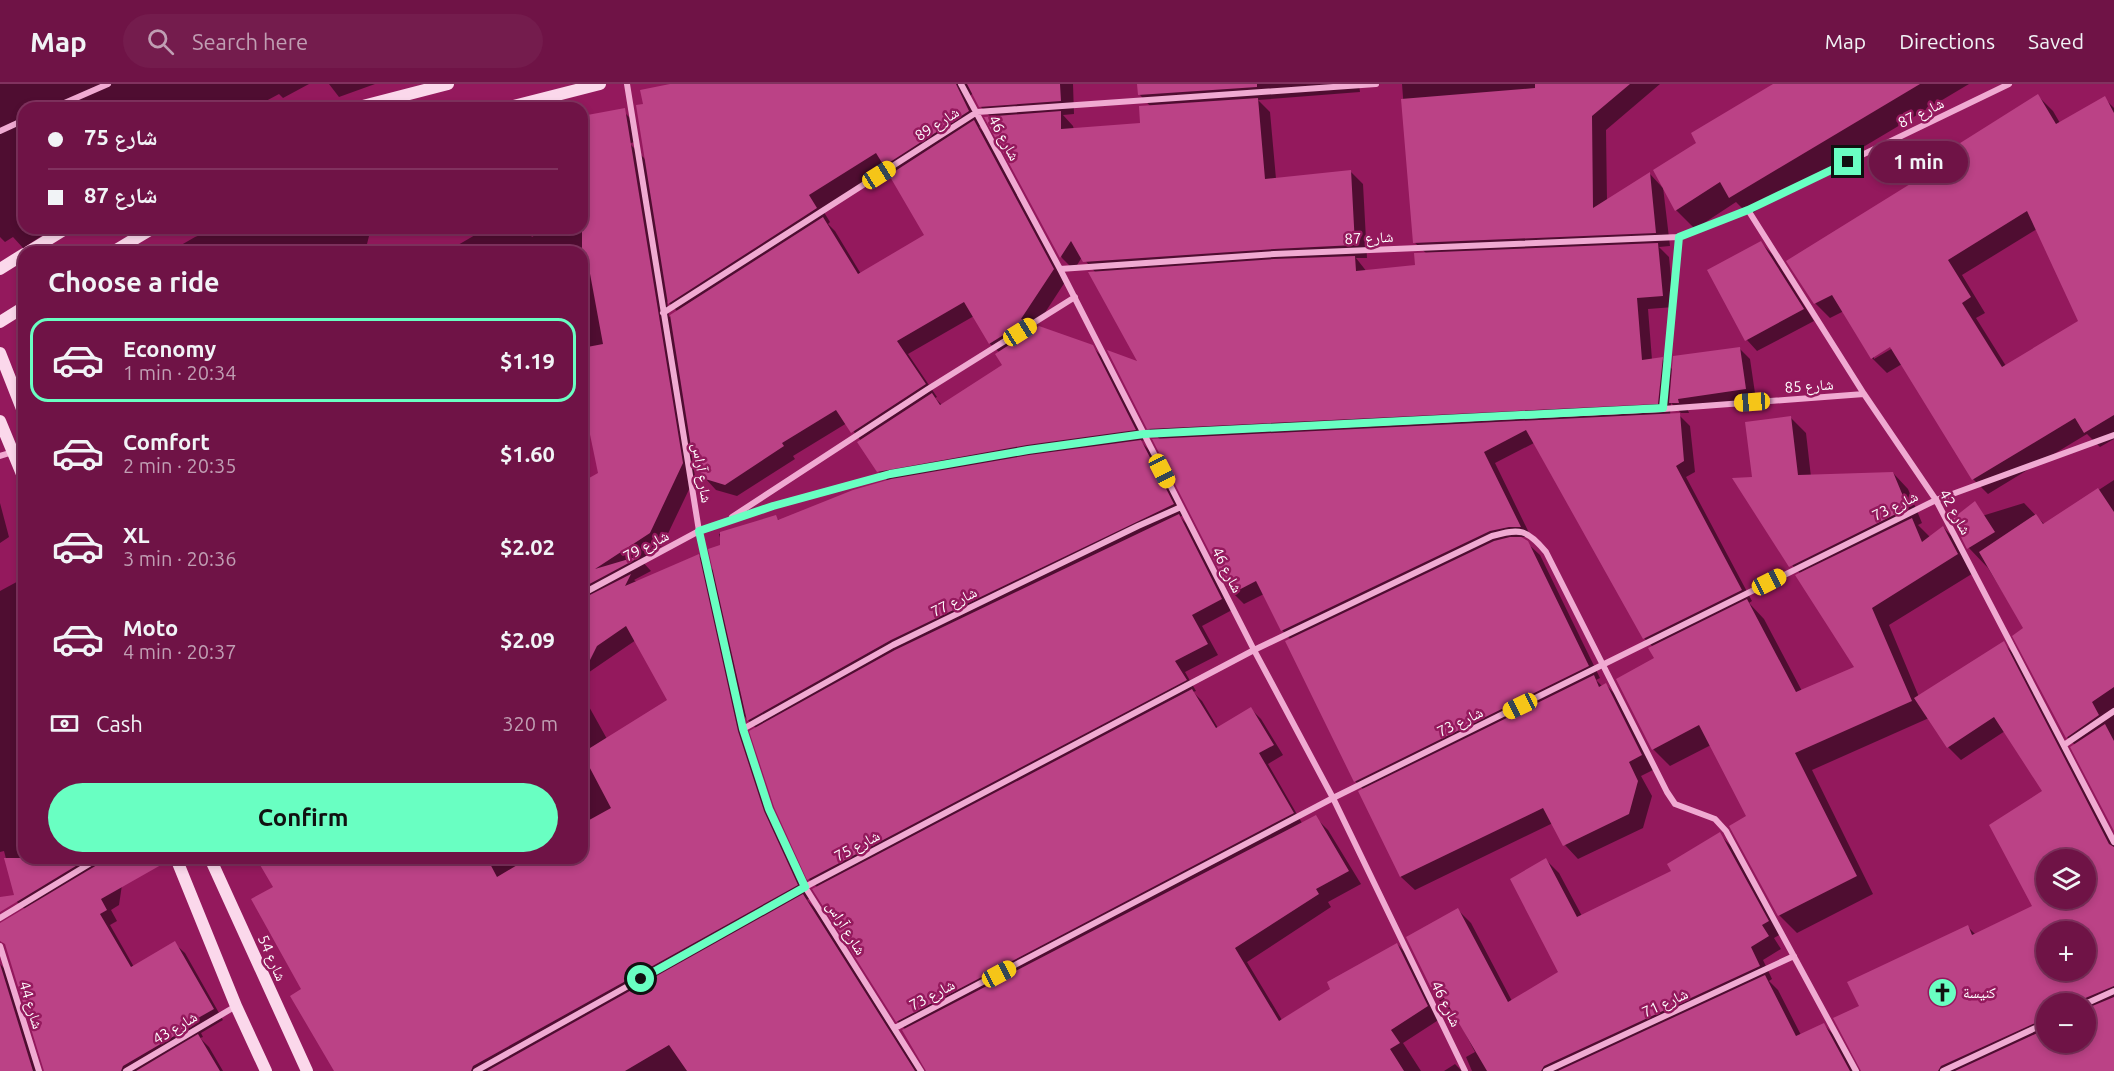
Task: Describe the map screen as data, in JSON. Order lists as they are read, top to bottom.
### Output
{
  "streets": {
    "street": [
      "شارع 87",
      "شارع 89",
      "شارع 46",
      "شارع 85",
      "شارع آراس",
      "شارع 73",
      "شارع 42",
      "شارع 79",
      "شارع 77",
      "شارع 75",
      "شارع 54",
      "شارع 71",
      "شارع 44",
      "شارع 43"
    ]
  },
  "crossings": [
    ["شارع 87", "شارع 46"],
    ["شارع 87", "شارع 42"],
    ["شارع 89", "شارع 46"],
    ["شارع 89", "شارع آراس"],
    ["شارع 46", "شارع 85"],
    ["شارع 46", "شارع 73"],
    ["شارع 46", "شارع 79"],
    ["شارع 46", "شارع 77"],
    ["شارع 46", "شارع 75"],
    ["شارع 85", "شارع 42"],
    ["شارع 85", "شارع 79"],
    ["شارع آراس", "شارع 73"],
    ["شارع آراس", "شارع 79"],
    ["شارع آراس", "شارع 77"],
    ["شارع آراس", "شارع 75"],
    ["شارع 73", "شارع 42"],
    ["شارع 73", "شارع 75"],
    ["شارع 75", "شارع 71"]
  ],
  "places": {
    "church": ["كنيسة"]
  },
  "page": {
    "header": "Map",
    "search": "Search here",
    "nav": ["Map", "Directions", "Saved"],
    "banner": ["شارع 75", "شارع 87"],
    "bubble": "1 min",
    "heading": "Choose a ride",
    "list": [
      {
        "name": "Economy",
        "note": "1 min · 20:34",
        "value": "$1.19"
      },
      {
        "name": "Comfort",
        "note": "2 min · 20:35",
        "value": "$1.60"
      },
      {
        "name": "XL",
        "note": "3 min · 20:36",
        "value": "$2.02"
      },
      {
        "name": "Moto",
        "note": "4 min · 20:37",
        "value": "$2.09"
      }
    ],
    "pay": ["Cash", "320 m"],
    "buttons": "Confirm",
    "map_buttons": ["+", "−"]
  }
}
